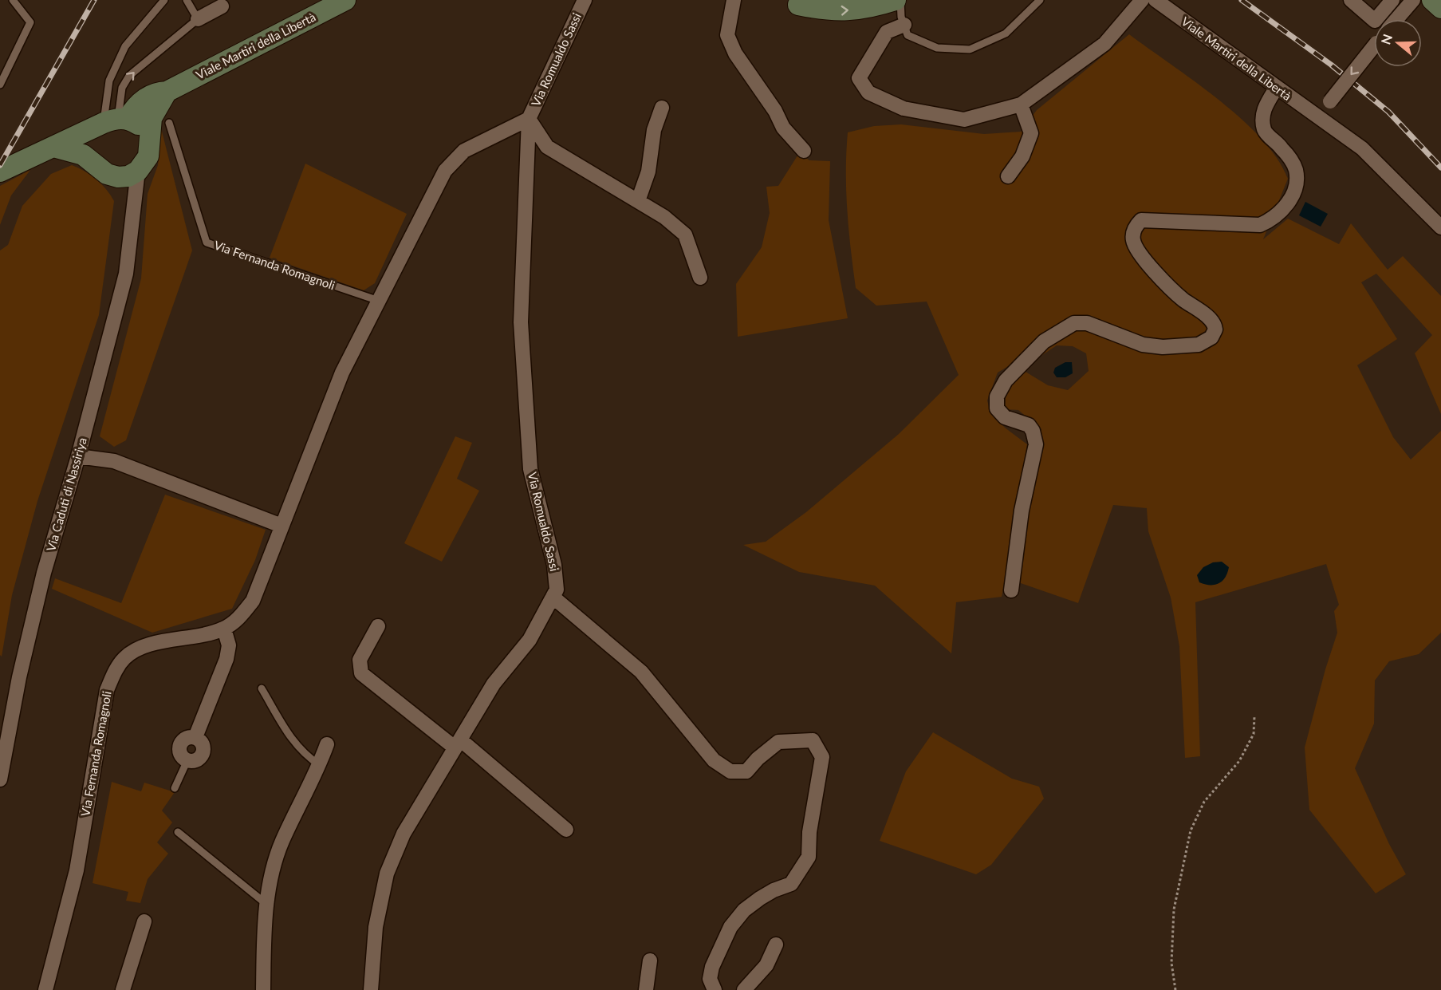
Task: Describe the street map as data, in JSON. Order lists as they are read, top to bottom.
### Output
{
  "streets": {
    "main road": ["Viale Martiri della Libertà"],
    "street": ["Via Romualdo Sassi", "Via Fernanda Romagnoli", "Via Caduti di Nassiriya"]
  },
  "crossings": [
    ["Viale Martiri della Libertà", "Via Caduti di Nassiriya"],
    ["Via Romualdo Sassi", "Via Fernanda Romagnoli"]
  ],
  "north": "left"
}
